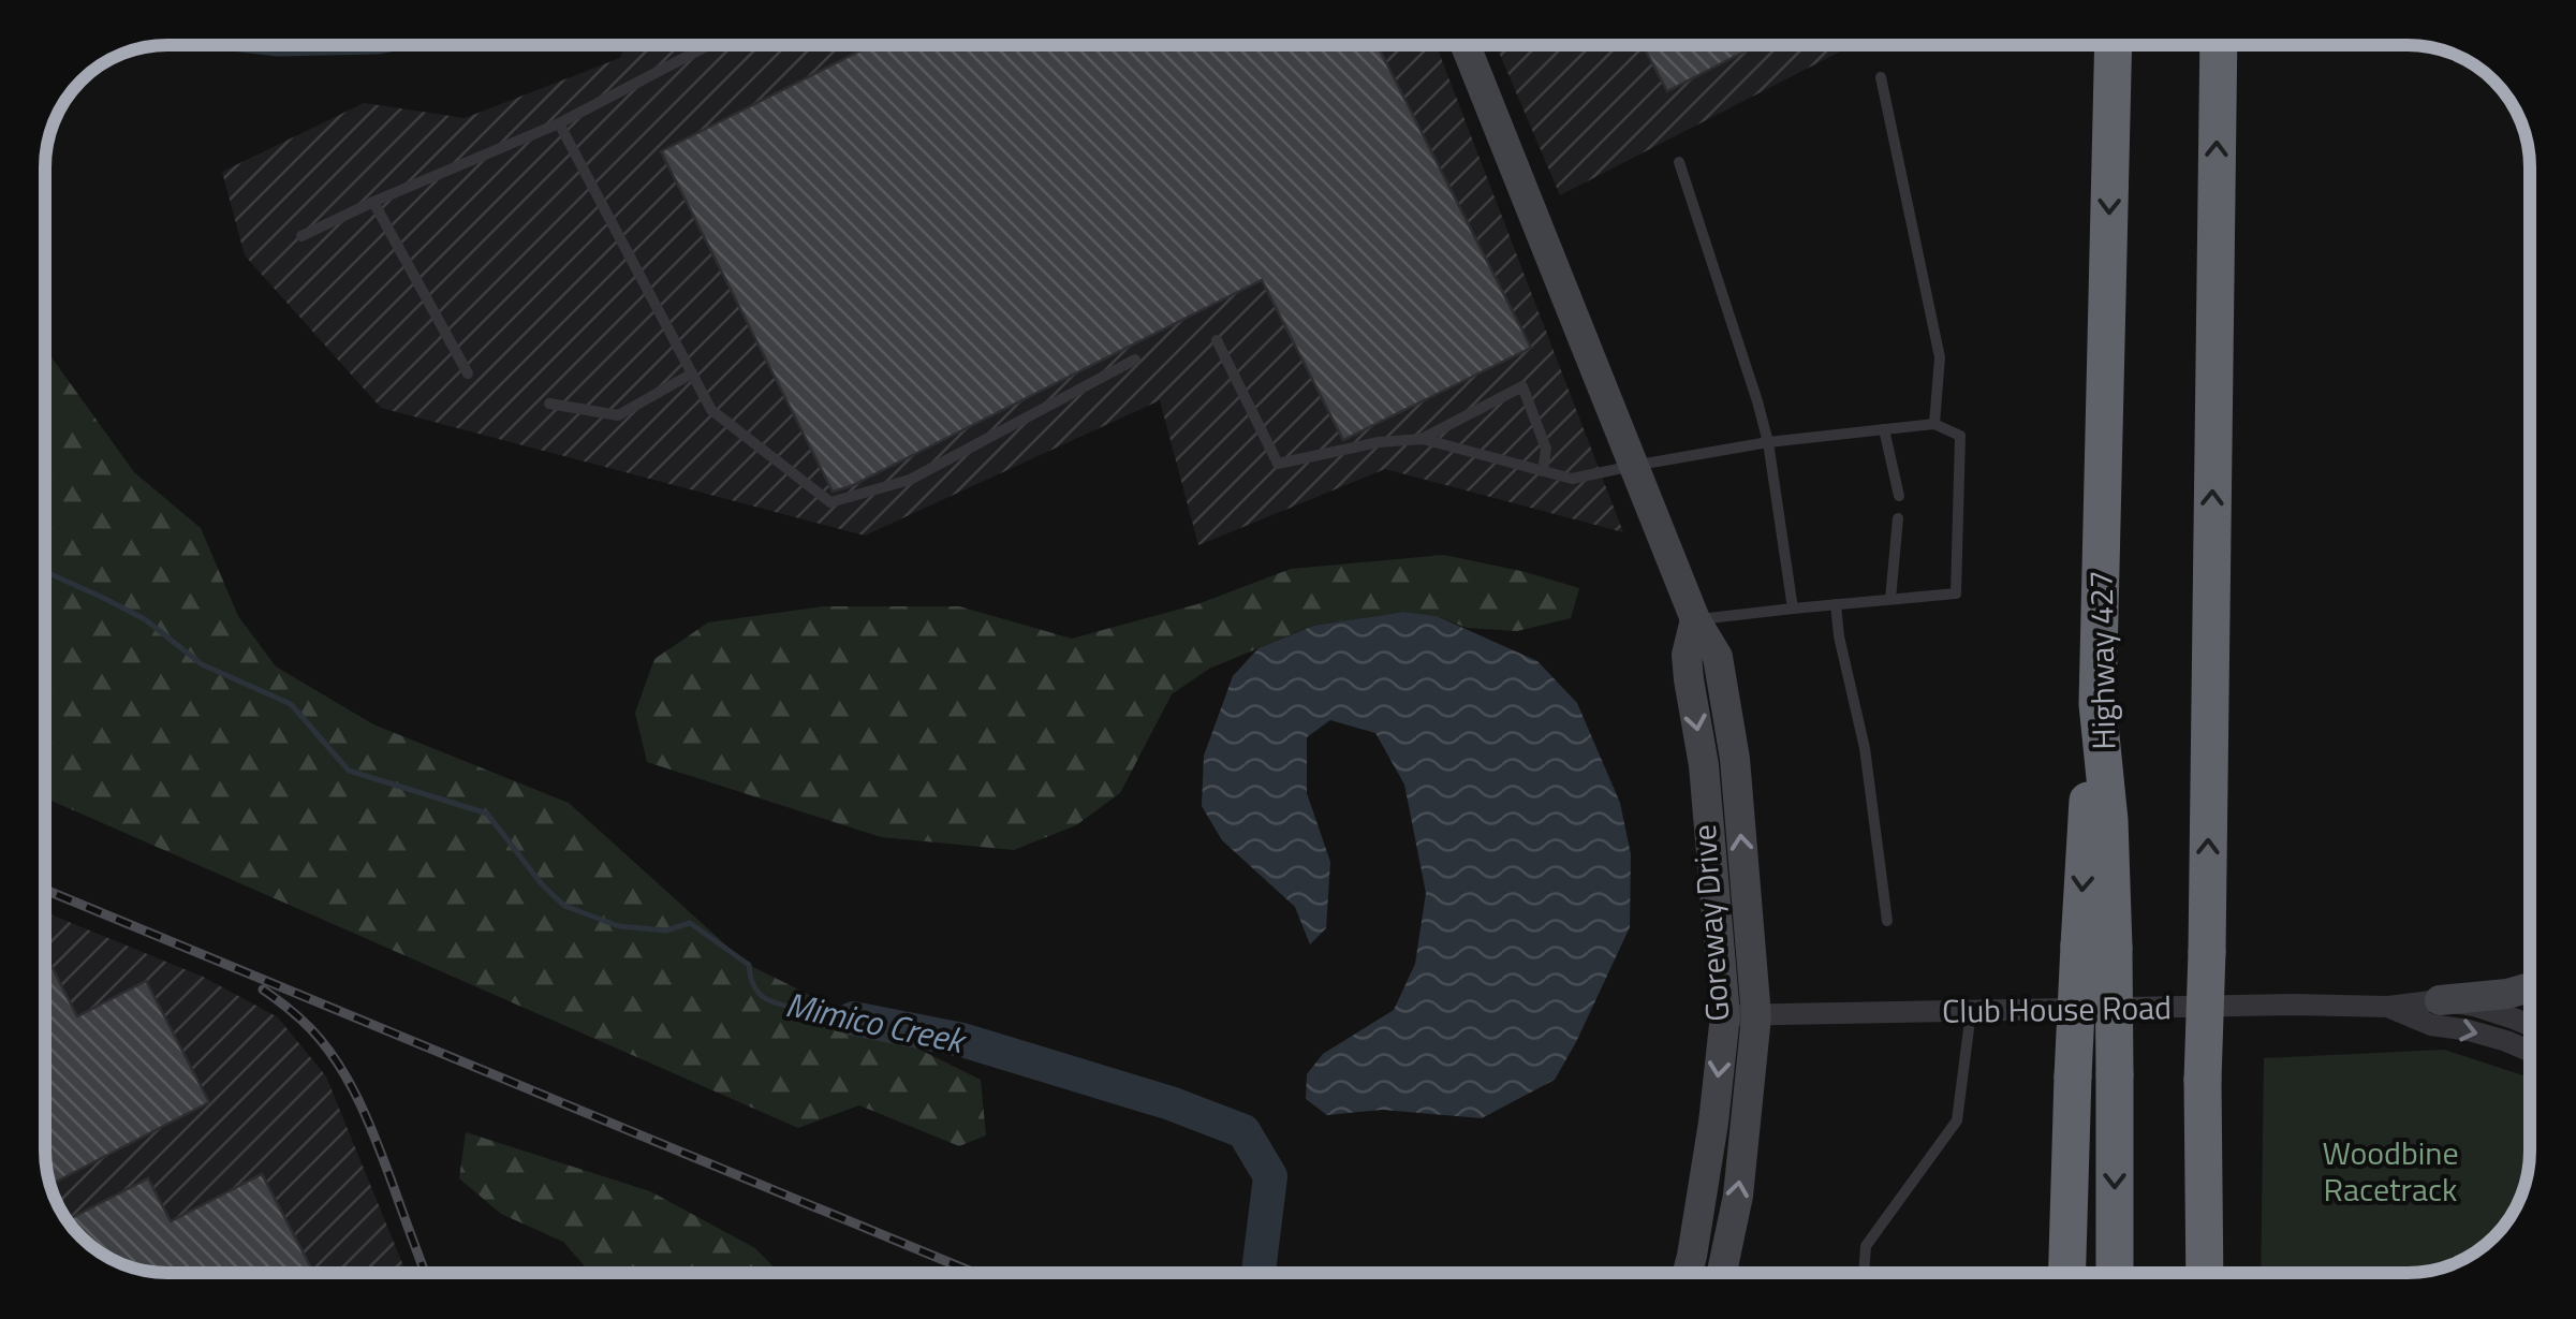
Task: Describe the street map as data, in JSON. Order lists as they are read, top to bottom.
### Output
{
  "streets": {
    "highway": ["Highway 427"],
    "main road": ["Goreway Drive"],
    "street": ["Club House Road"]
  },
  "crossings": [
    ["Goreway Drive", "Club House Road"]
  ],
  "water": ["Mimico Creek"],
  "parks": ["Woodbine Racetrack"]
}
